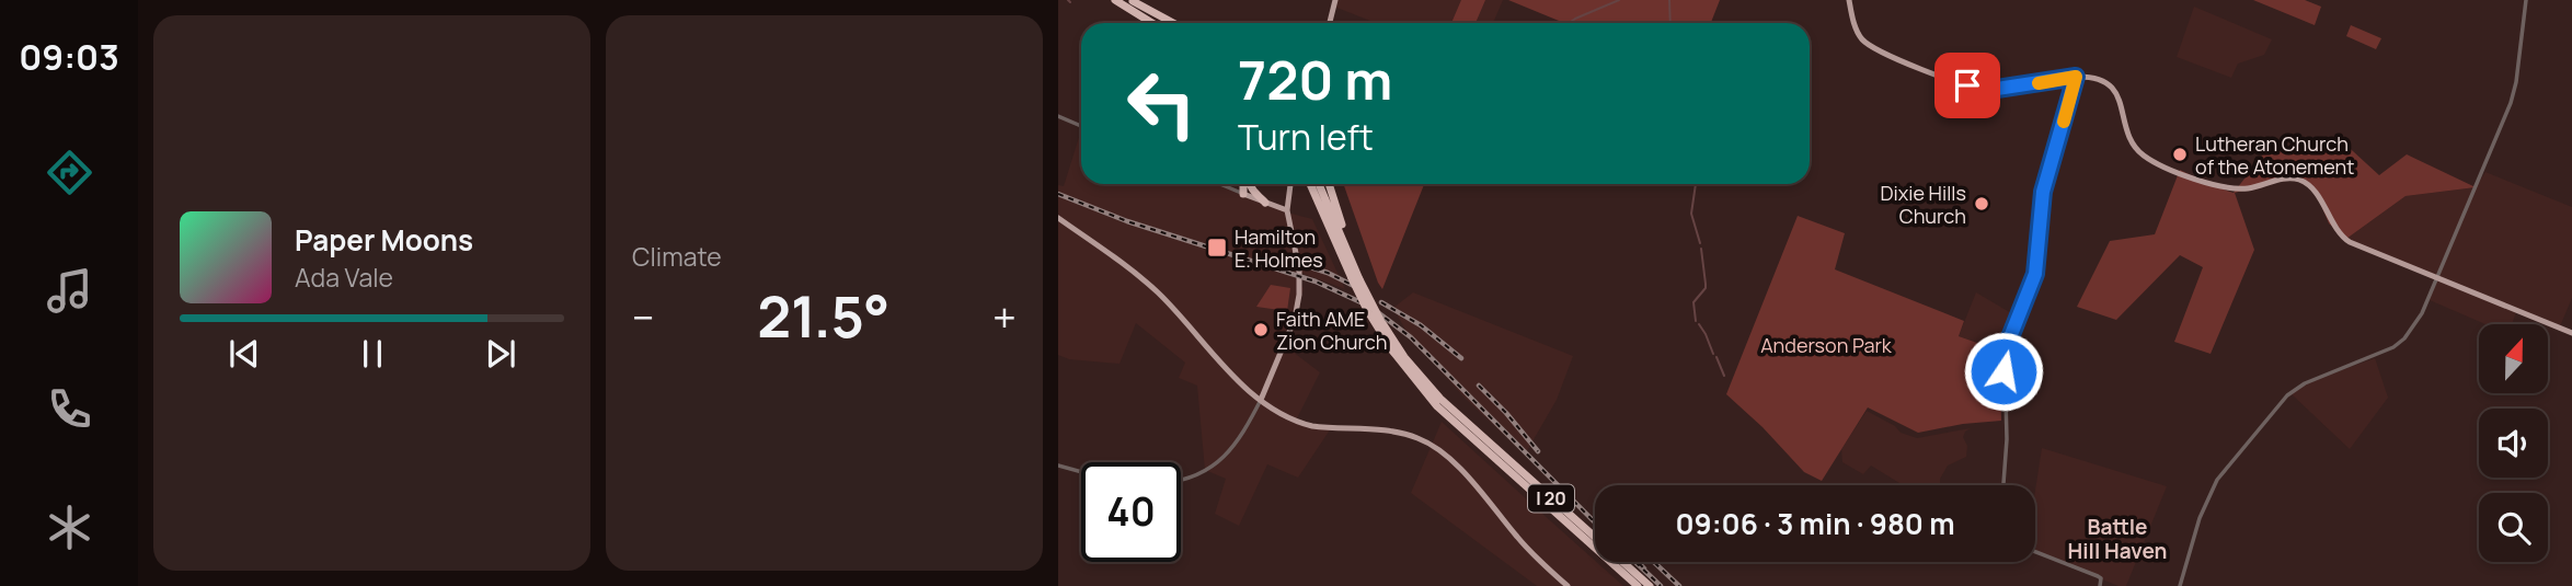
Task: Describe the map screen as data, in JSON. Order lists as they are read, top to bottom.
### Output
{
  "streets": {
    "highway": ["I 20"]
  },
  "districts": ["Battle Hill Haven"],
  "parks": ["Anderson Park"],
  "places": {
    "other": ["Lutheran Church of the Atonement", "Dixie Hills Church", "Faith AME Zion Church"],
    "transit": ["Hamilton E. Holmes"]
  },
  "north": "top",
  "page": {
    "tabs": "09:03",
    "tile": "Climate",
    "turn": ["720 m", "Turn left"],
    "song": ["Paper Moons", "Ada Vale"],
    "heat": ["−", "21.5°", "+"],
    "limit": "40",
    "trip": "09:06 · 3 min · 980 m"
  }
}
